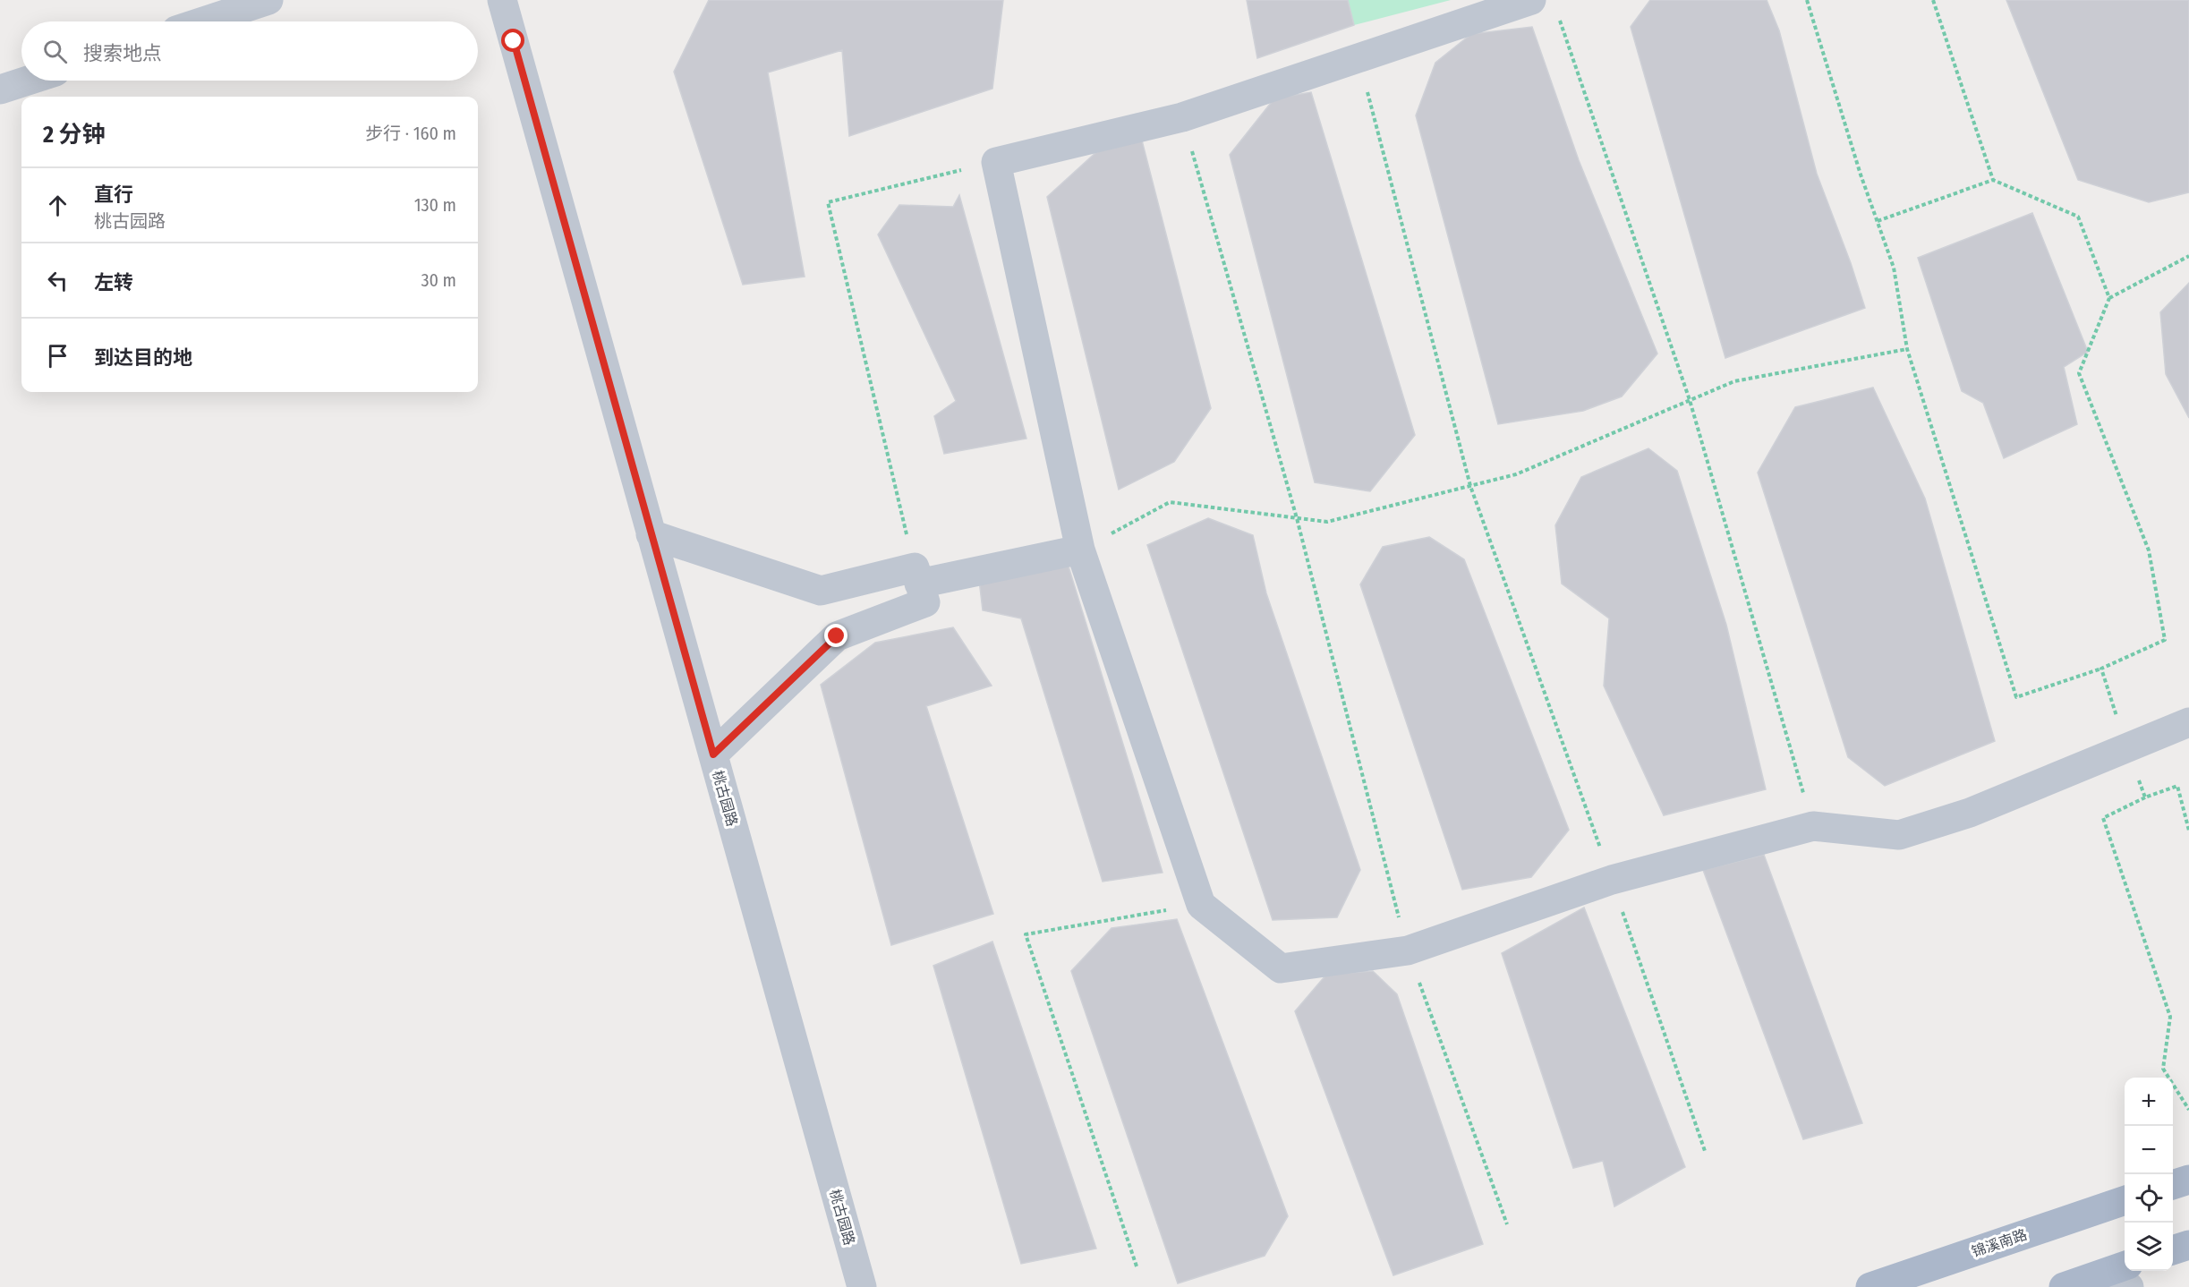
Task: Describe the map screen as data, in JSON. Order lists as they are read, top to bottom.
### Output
{
  "streets": {
    "main road": ["锦溪南路"],
    "street": ["桃古园路"]
  },
  "page": {
    "search": "搜索地点",
    "heading": ["2 分钟", "步行 · 160 m"],
    "list": [
      ["直行", "桃古园路", "130 m"],
      ["左转", "30 m"],
      "到达目的地"
    ],
    "map_buttons": ["+", "−"]
  }
}
